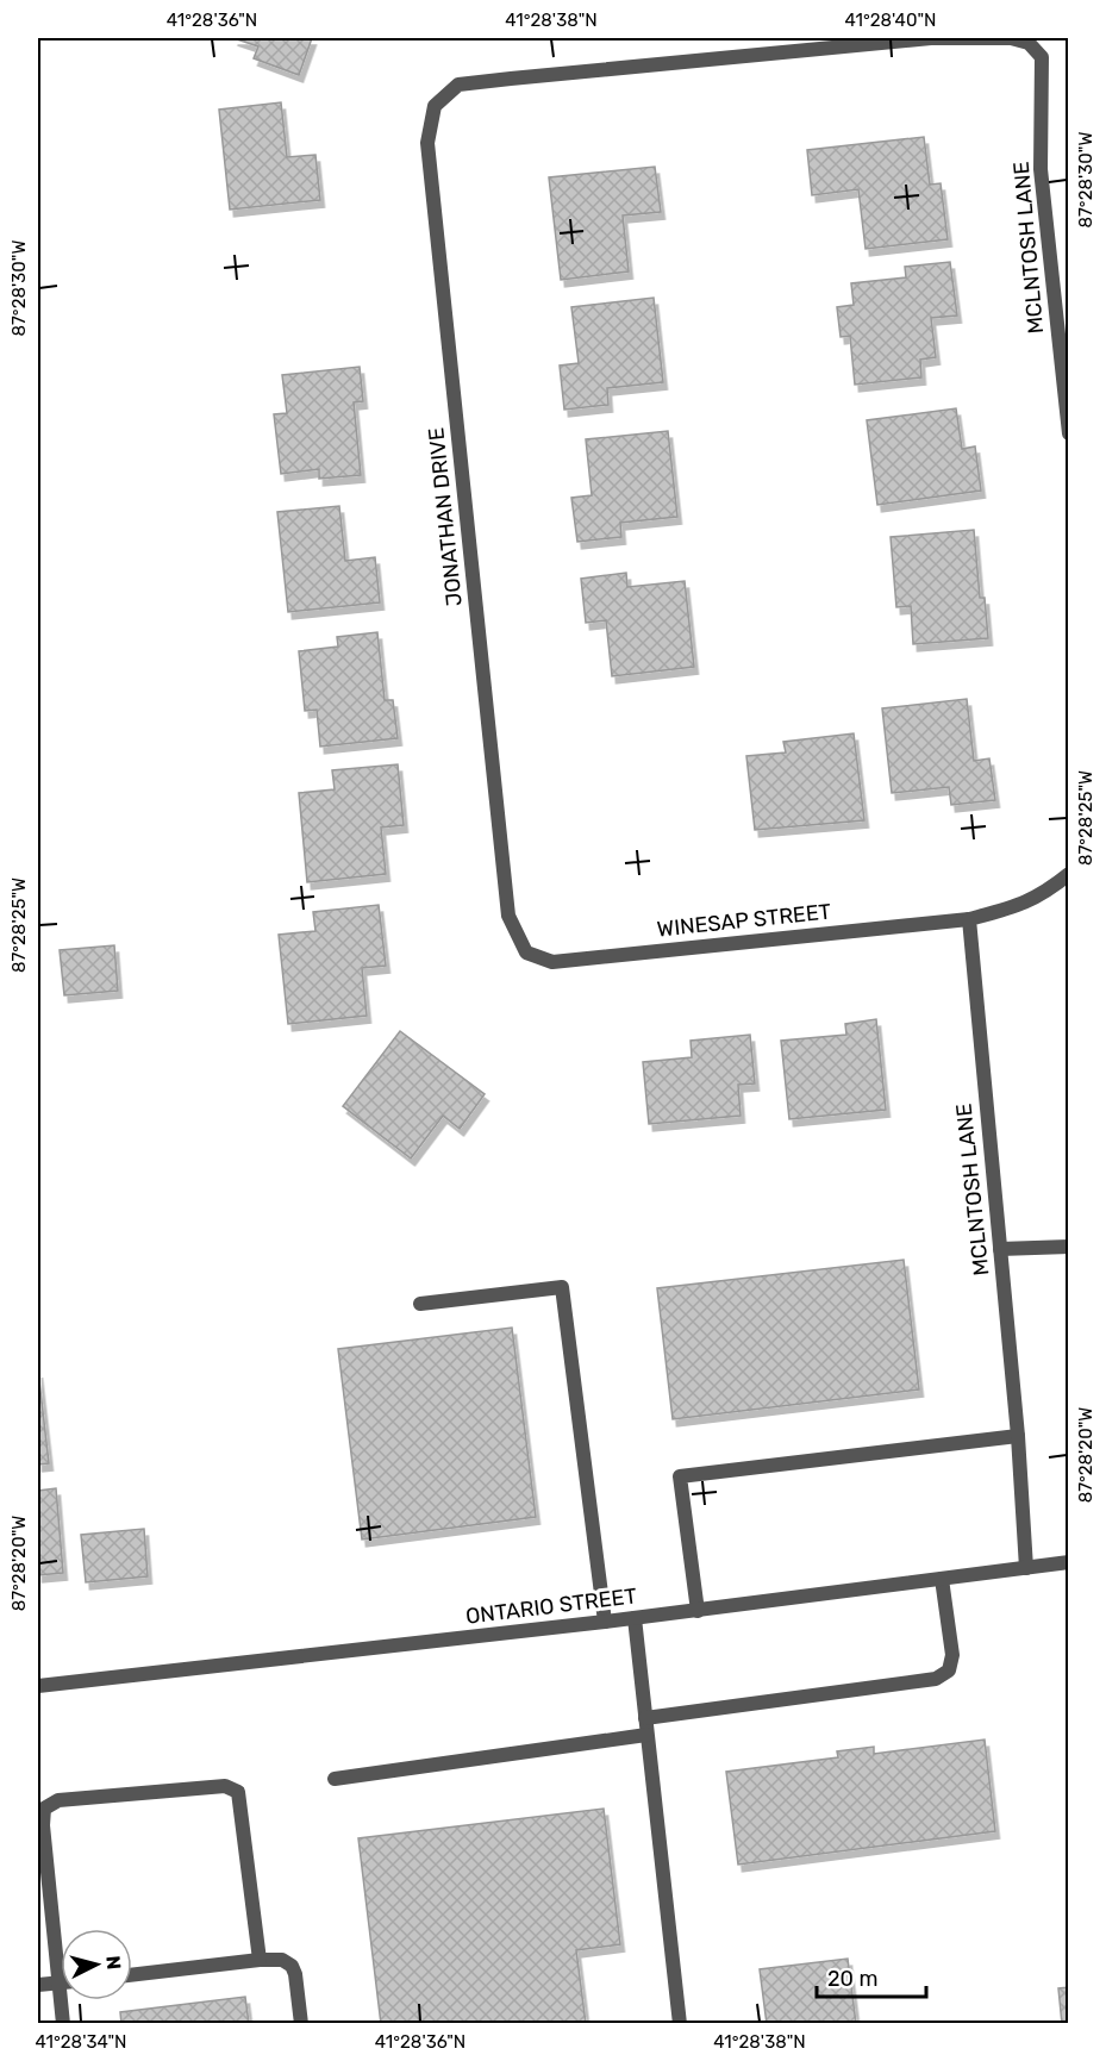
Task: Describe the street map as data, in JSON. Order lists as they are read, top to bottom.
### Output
{
  "streets": {
    "street": [
      "MCLNTOSH LANE",
      "JONATHAN DRIVE",
      "WINESAP STREET",
      "ONTARIO STREET"
    ]
  },
  "crossings": [
    ["MCLNTOSH LANE", "JONATHAN DRIVE"],
    ["MCLNTOSH LANE", "WINESAP STREET"],
    ["MCLNTOSH LANE", "ONTARIO STREET"],
    ["JONATHAN DRIVE", "WINESAP STREET"]
  ],
  "scale_bar": "20 m",
  "north": "right",
  "coordinates": [
    "41°28'36\"N",
    "41°28'38\"N",
    "41°28'40\"N",
    "87°28'30\"W",
    "87°28'25\"W",
    "87°28'20\"W",
    "41°28'34\"N"
  ]
}
